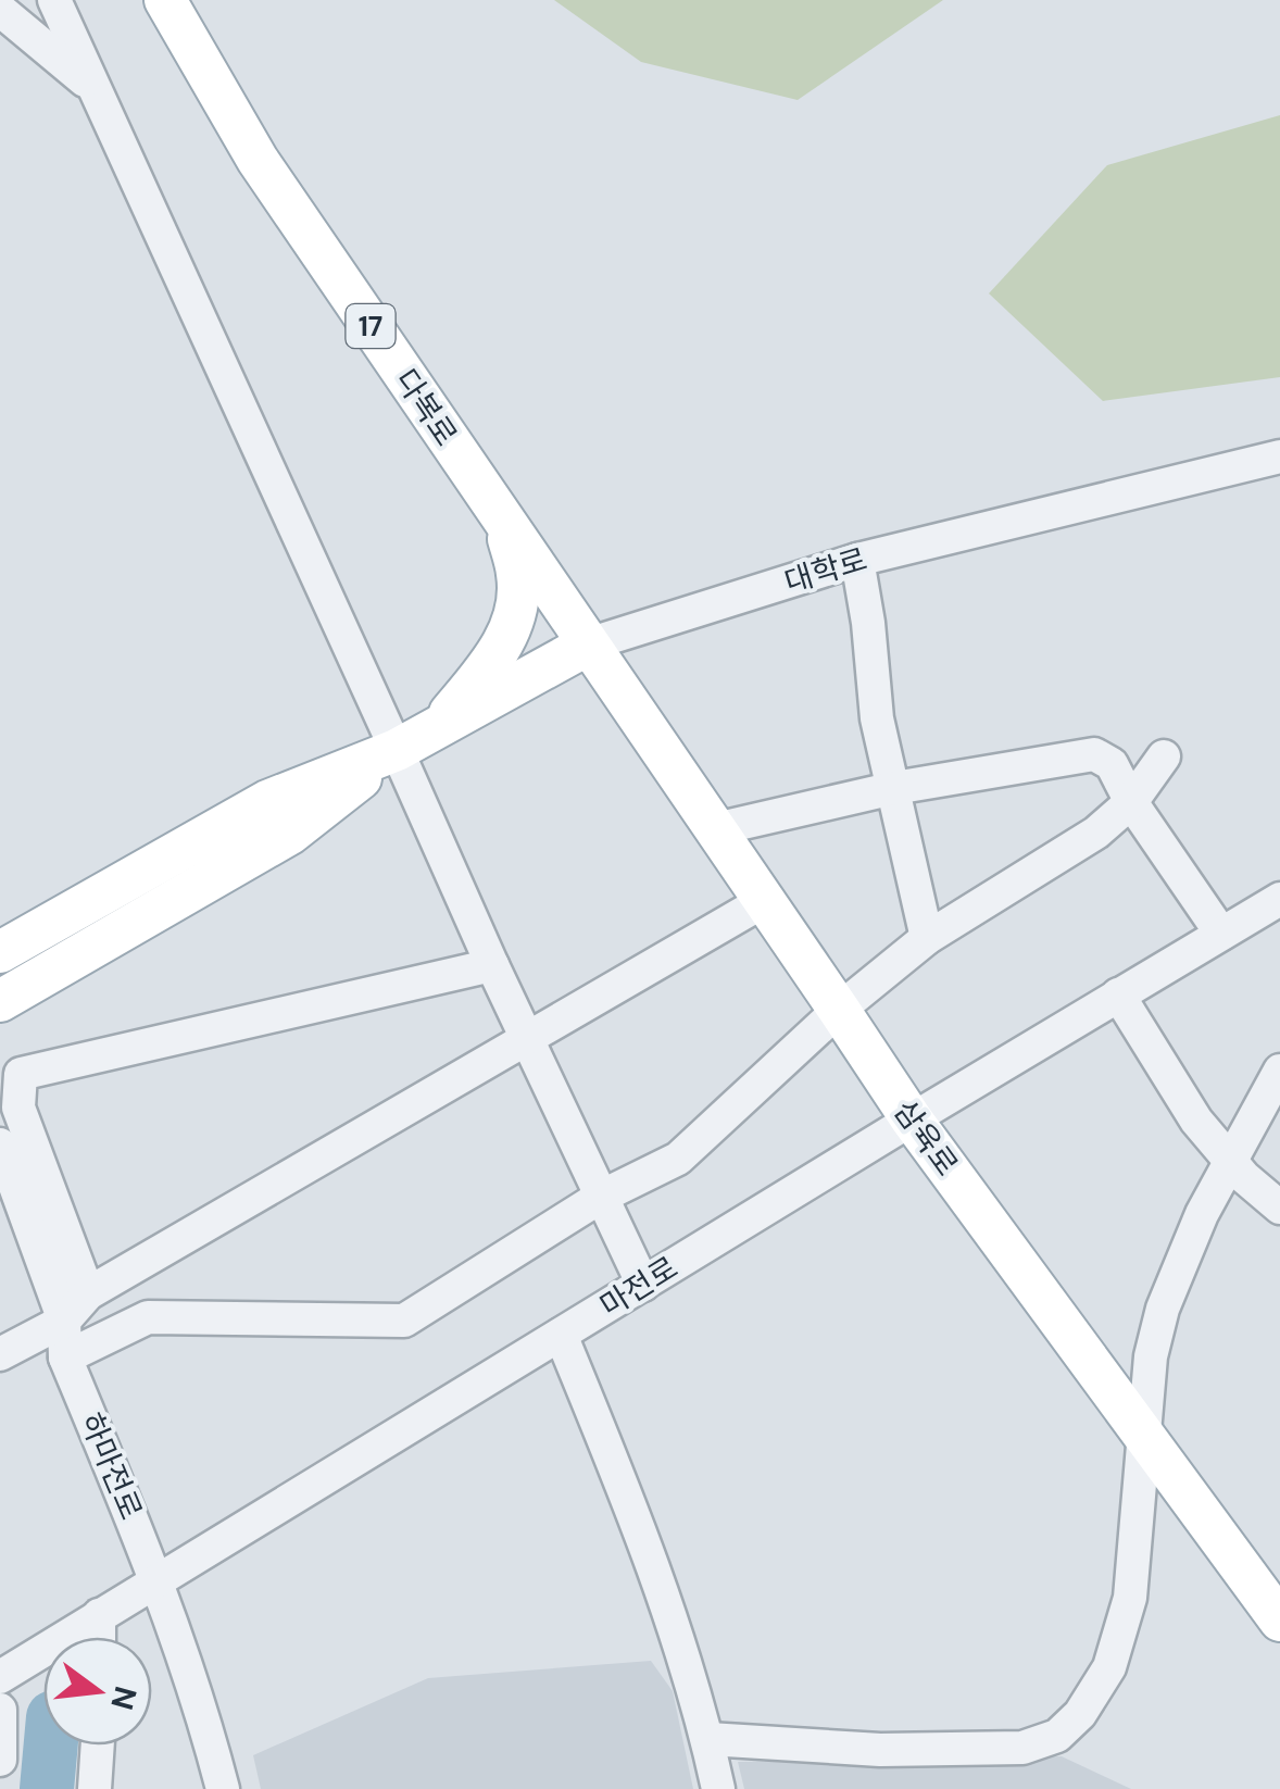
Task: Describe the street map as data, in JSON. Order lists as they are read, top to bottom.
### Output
{
  "streets": {
    "main road": [
      "17",
      "다복로",
      "대학로",
      "삼육로"
    ],
    "street": ["마전로", "하마전로"]
  },
  "crossings": [
    ["17", "다복로"],
    ["17", "대학로"],
    ["다복로", "대학로"],
    ["다복로", "삼육로"],
    ["대학로", "삼육로"],
    ["삼육로", "마전로"],
    ["마전로", "하마전로"]
  ],
  "north": "right"
}
